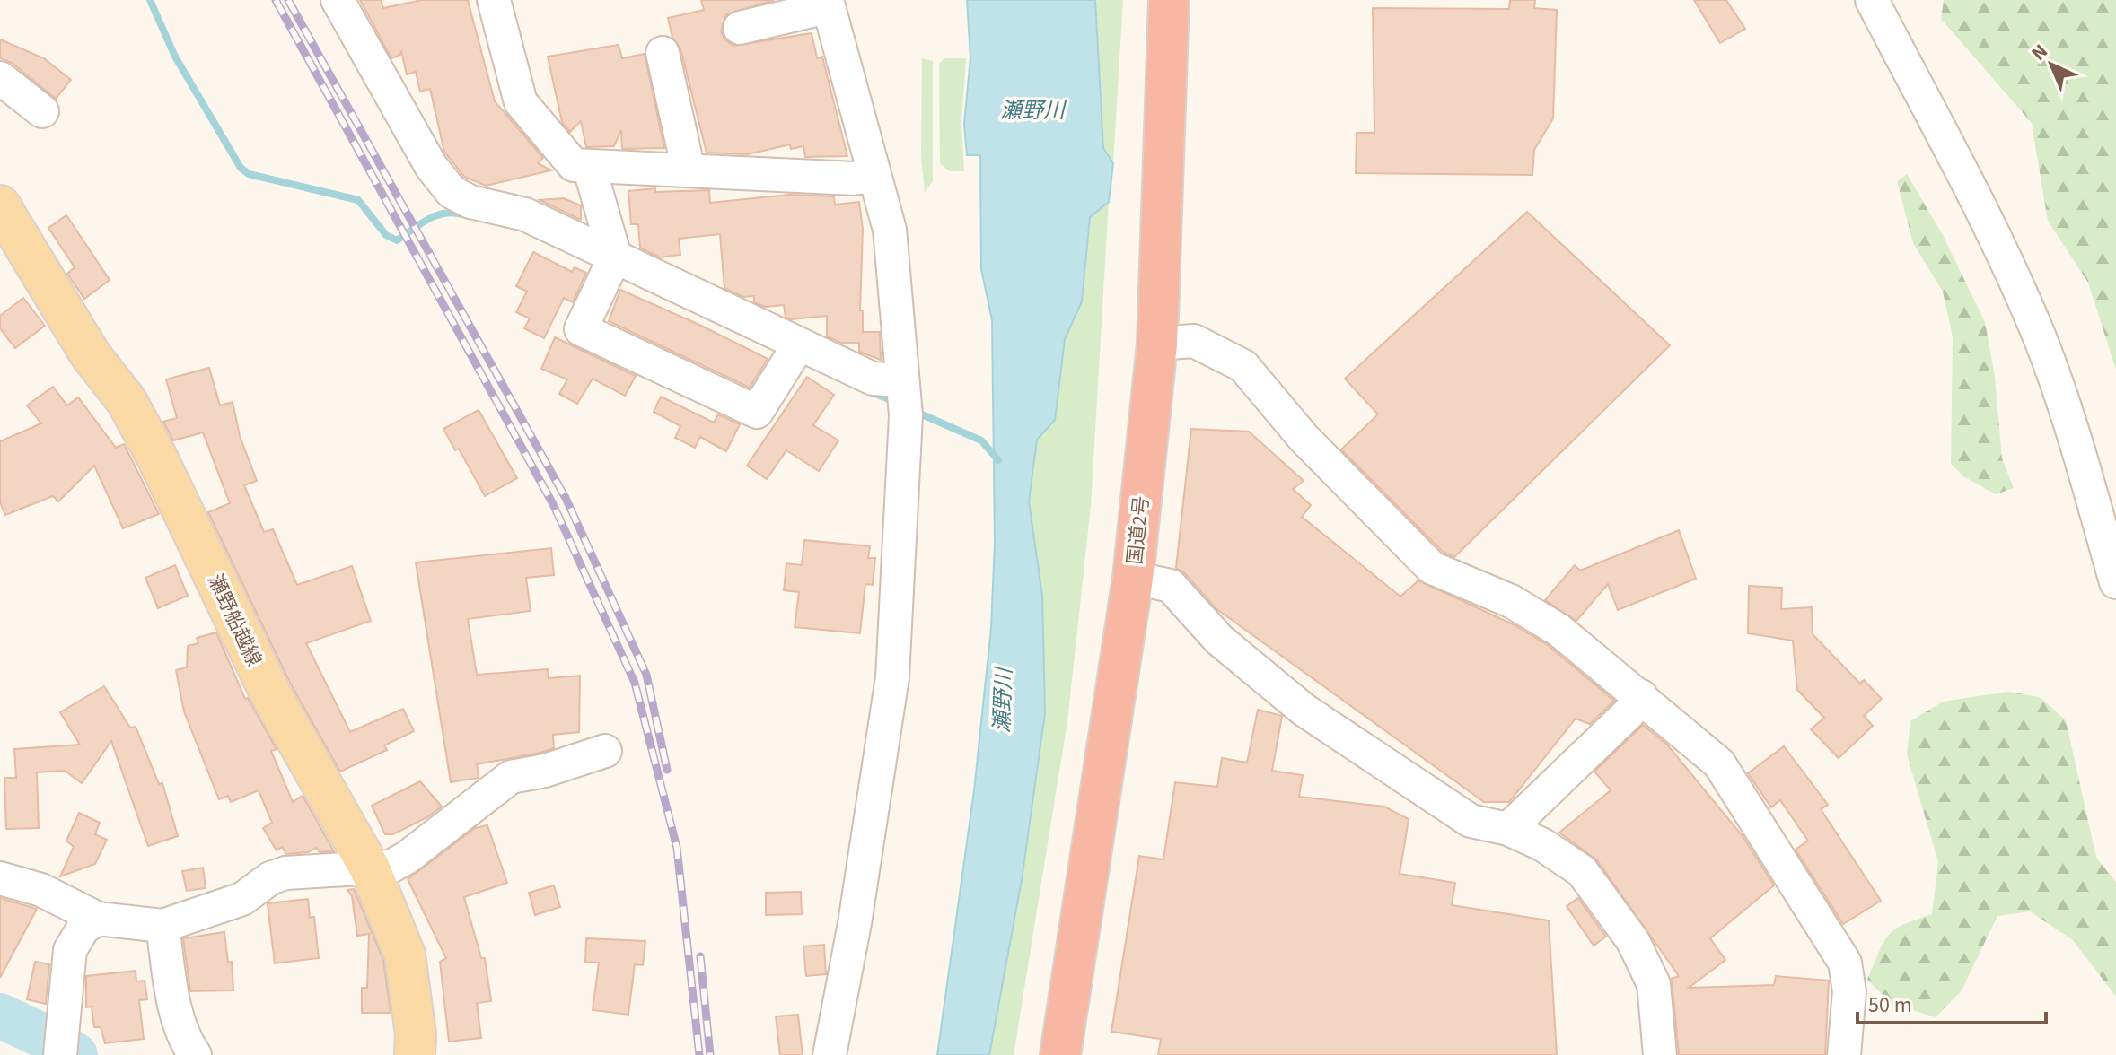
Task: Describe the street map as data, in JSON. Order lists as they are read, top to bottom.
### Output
{
  "streets": {
    "highway": ["国道2号"],
    "main road": ["瀬野船越線"]
  },
  "water": ["瀬野川"],
  "scale_bar": "50 m",
  "north": "top left"
}
